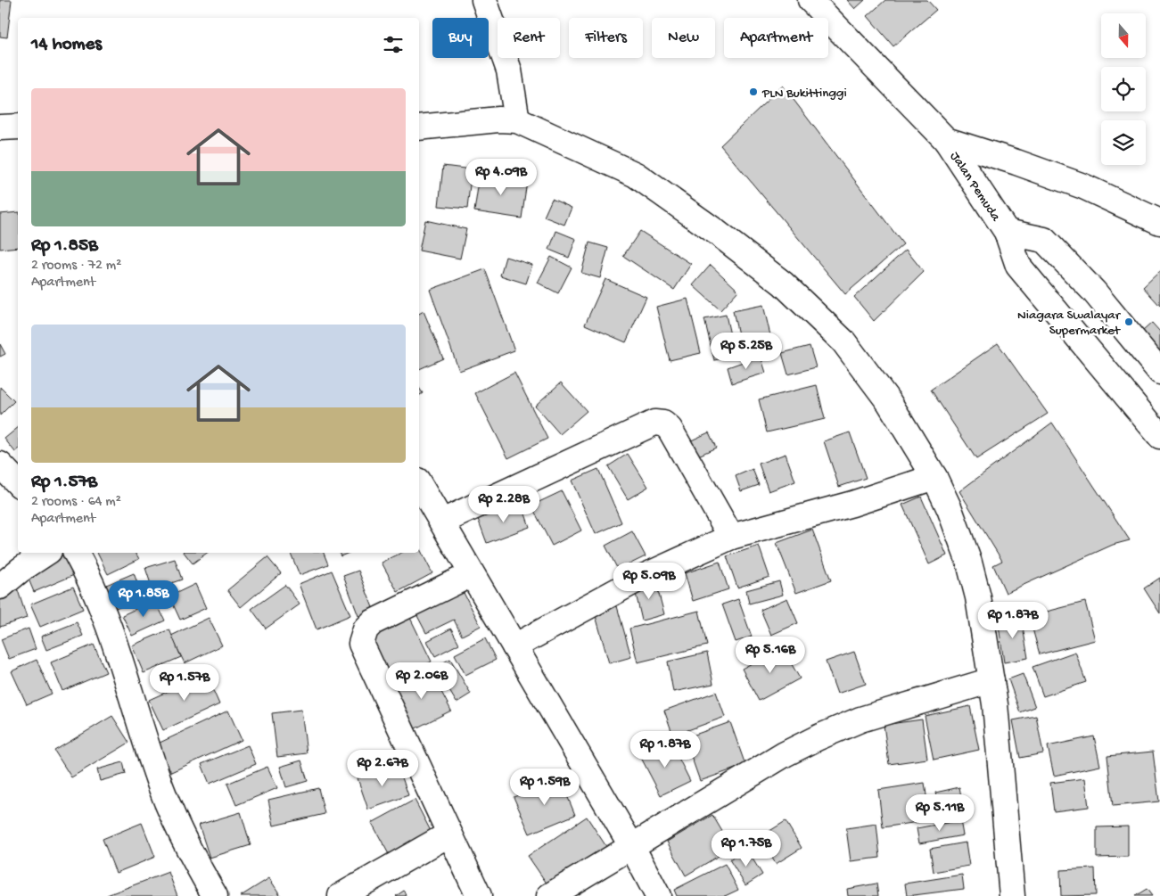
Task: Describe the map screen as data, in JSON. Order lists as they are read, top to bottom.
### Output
{
  "streets": {
    "street": ["Jalan Pemuda"]
  },
  "places": ["PLN Bukittinggi", "Niagara Swalayar Supermarket"],
  "north": "bottom",
  "page": {
    "chip": [
      "Buy",
      "Rent",
      "Filters",
      "New",
      "Apartment"
    ],
    "heading": "14 homes",
    "list": [
      {
        "name": "Rp 1.85B",
        "note": "2 rooms · 72 m² · Apartment"
      },
      {
        "name": "Rp 1.57B",
        "note": "2 rooms · 64 m² · Apartment"
      }
    ],
    "price": [
      "Rp 4.09B",
      "Rp 5.25B",
      "Rp 2.28B",
      "Rp 5.09B",
      "Rp 1.85B",
      "Rp 1.87B",
      "Rp 5.16B",
      "Rp 2.06B",
      "Rp 1.57B",
      "Rp 1.87B",
      "Rp 2.67B",
      "Rp 1.59B",
      "Rp 5.11B",
      "Rp 1.75B"
    ]
  }
}
